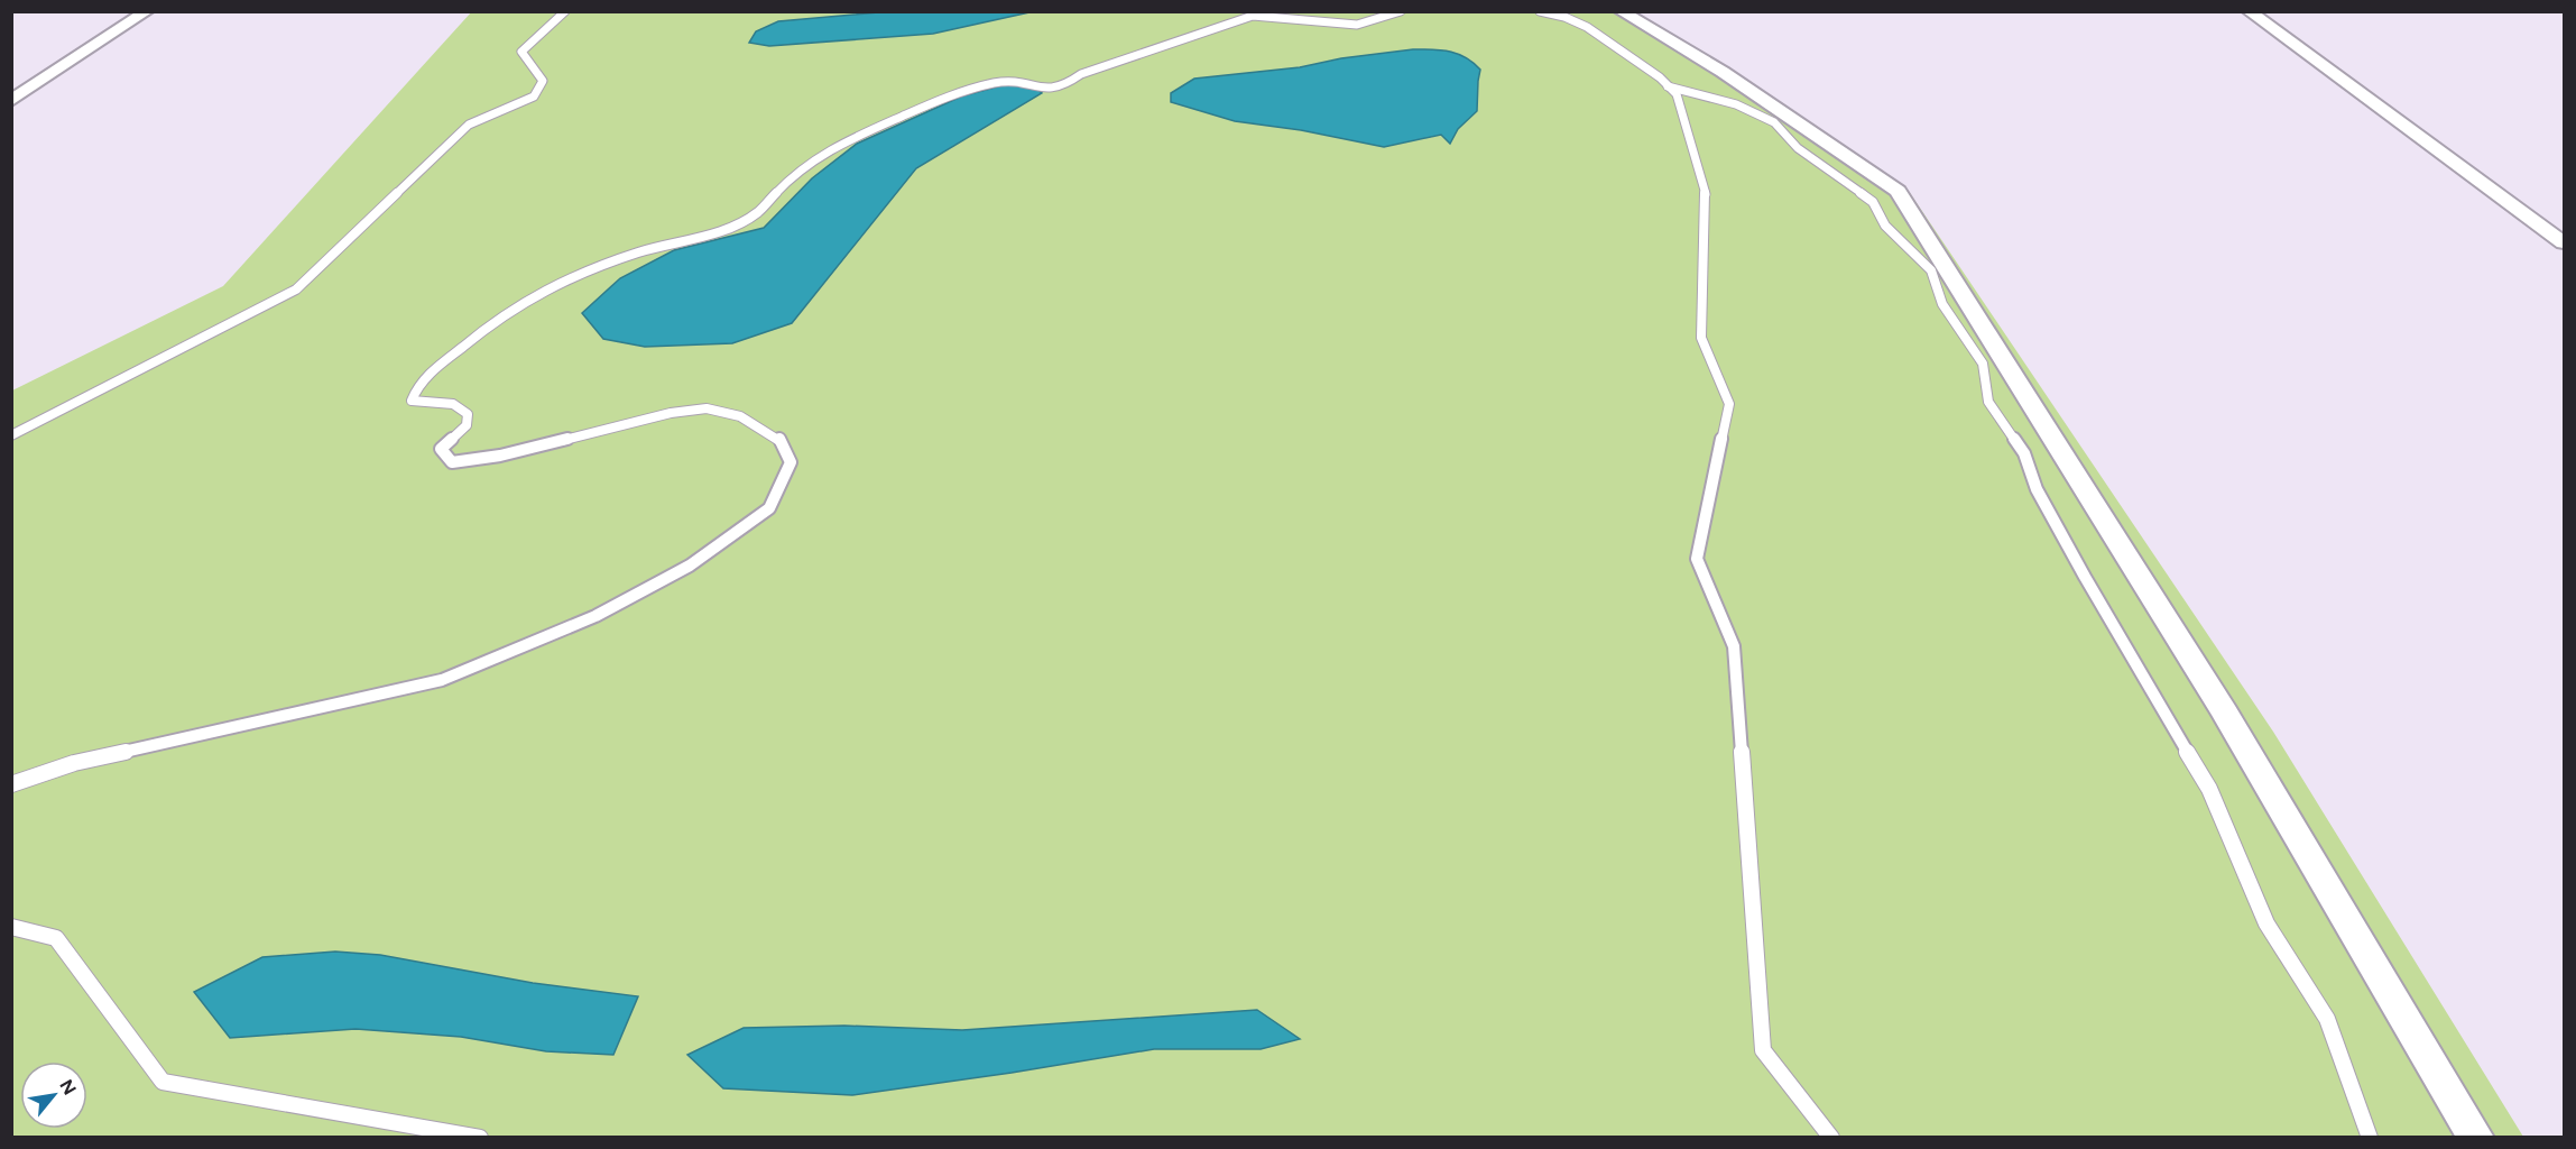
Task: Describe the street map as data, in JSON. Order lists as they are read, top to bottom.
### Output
{
  "north": "top right"
}
